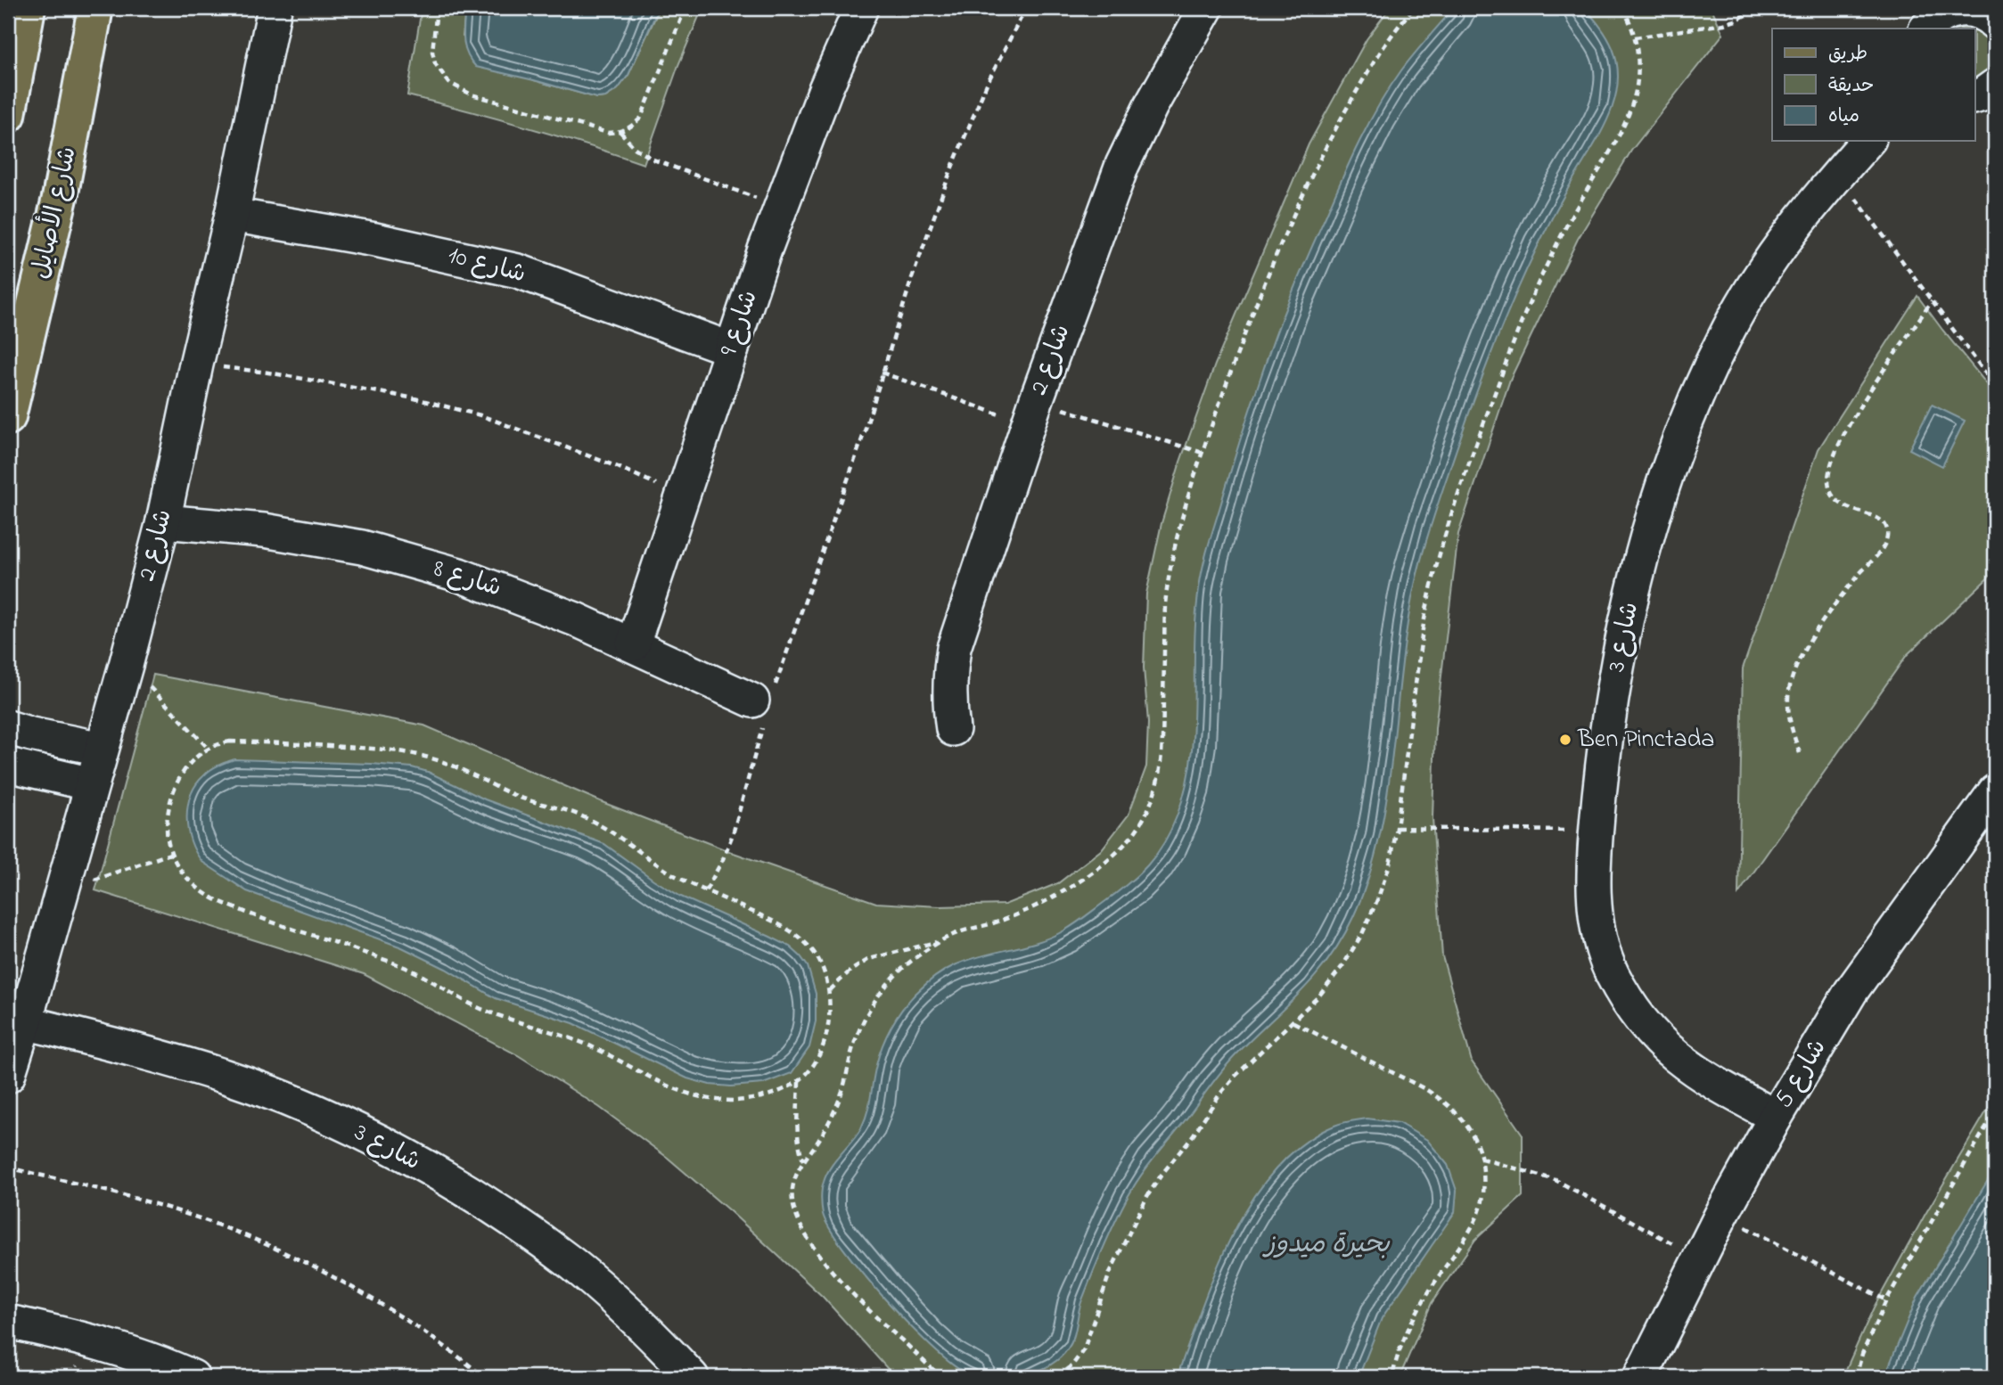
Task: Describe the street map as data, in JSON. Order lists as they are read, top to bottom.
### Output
{
  "streets": {
    "main road": ["شارع الأصايل"],
    "street": [
      "شارع 10",
      "شارع 9",
      "شارع 2",
      "شارع 8",
      "شارع 3",
      "شارع 5"
    ]
  },
  "crossings": [
    ["شارع 10", "شارع 9"],
    ["شارع 10", "شارع 2"],
    ["شارع 9", "شارع 8"],
    ["شارع 2", "شارع 8"],
    ["شارع 2", "شارع 3"],
    ["شارع 3", "شارع 5"]
  ],
  "water": ["بحيرة ميدوز"],
  "places": ["Ben Pinctada"],
  "legend": ["طريق", "حديقة", "مياه"]
}
